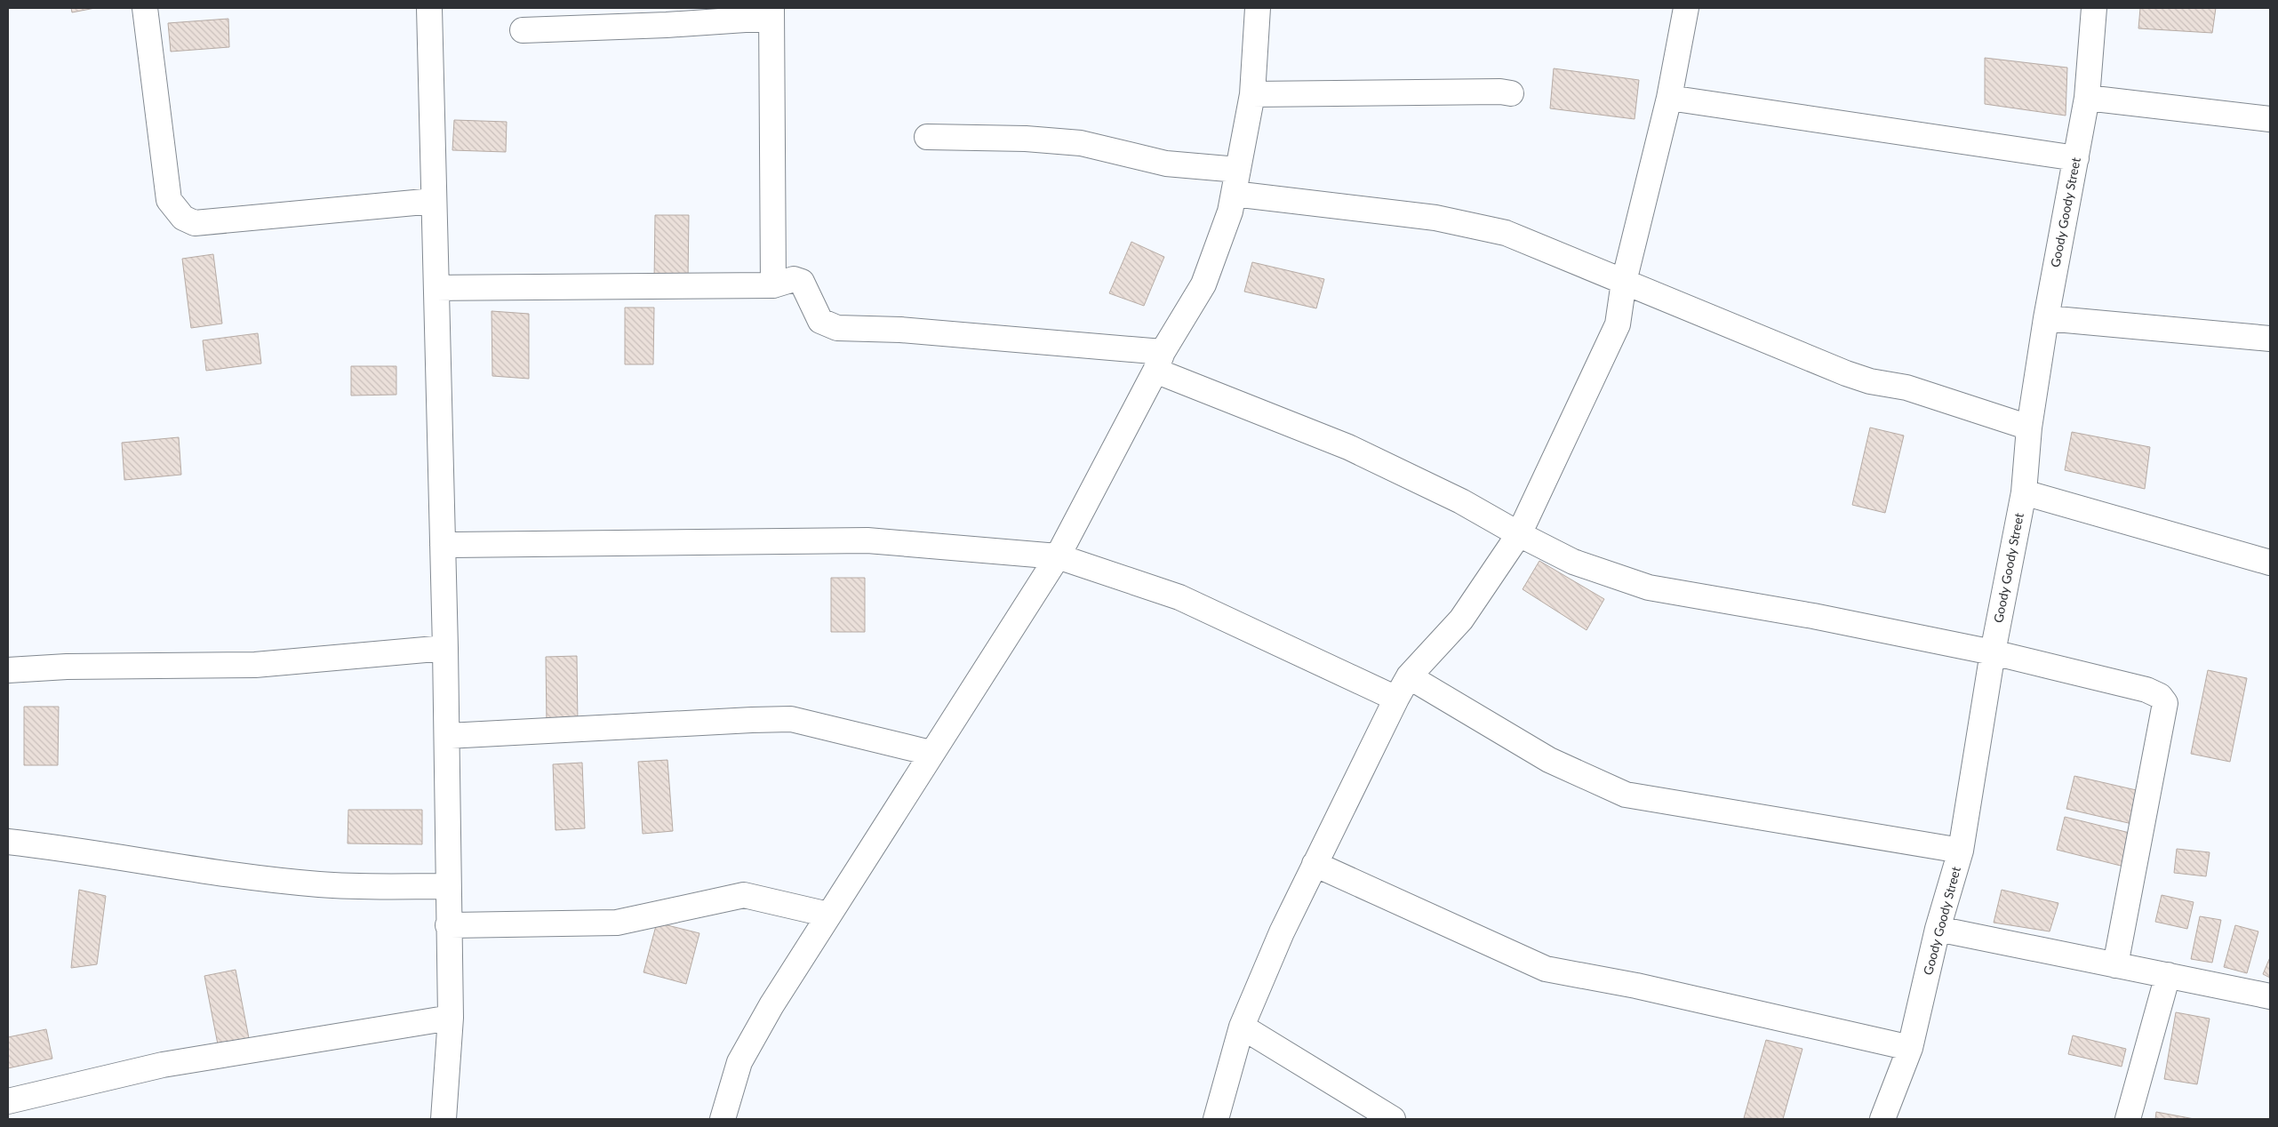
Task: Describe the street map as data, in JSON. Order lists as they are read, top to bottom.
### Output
{
  "streets": {
    "street": ["Goody Goody Street"]
  }
}
